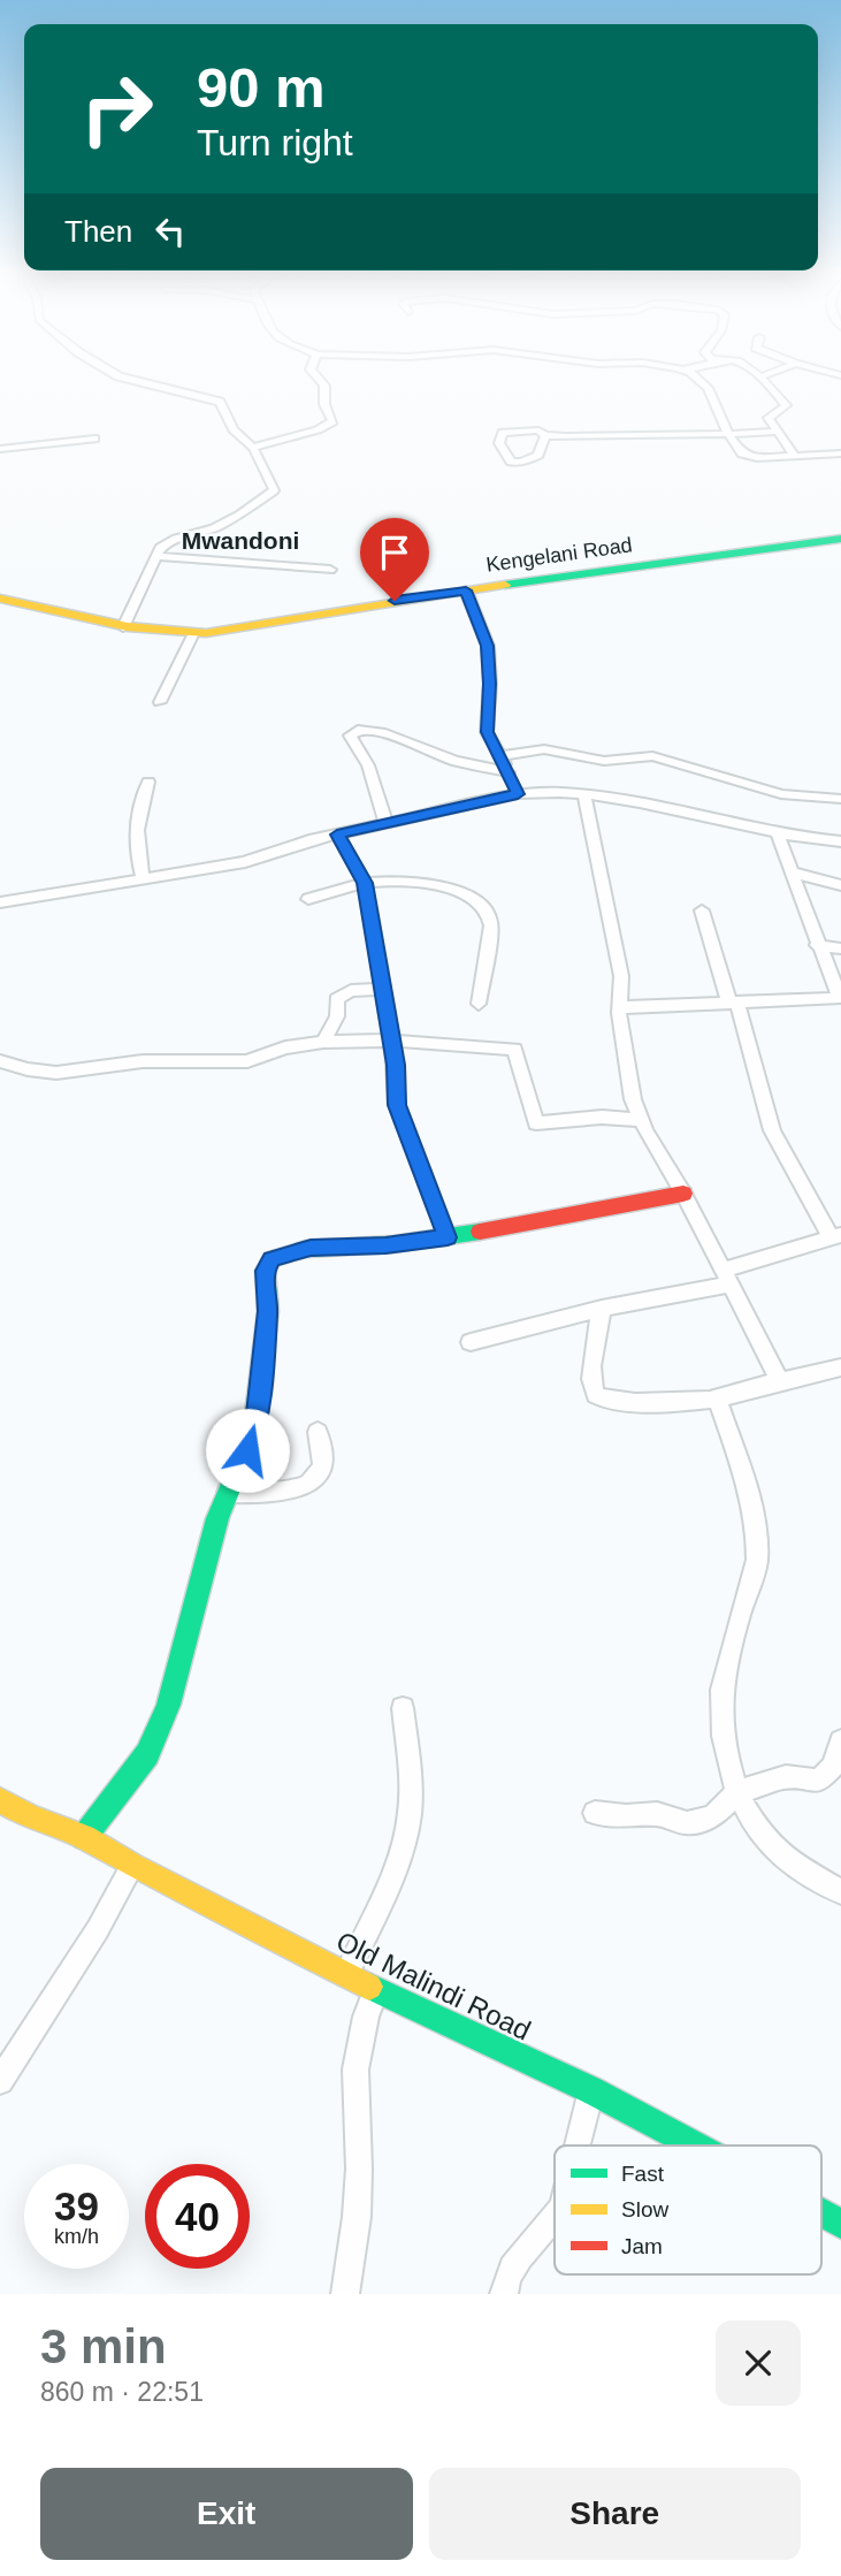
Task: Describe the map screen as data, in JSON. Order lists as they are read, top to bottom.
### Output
{
  "streets": {
    "main road": ["Kengelani Road", "Old Malindi Road"]
  },
  "districts": ["Mwandoni"],
  "legend": ["Fast", "Slow", "Jam"],
  "page": {
    "turn": ["90 m", "Turn right"],
    "then": "Then",
    "speed": "39 km/h",
    "limit": "40",
    "heading": ["3 min", "860 m · 22:51"],
    "buttons": ["Exit", "Share"]
  }
}
